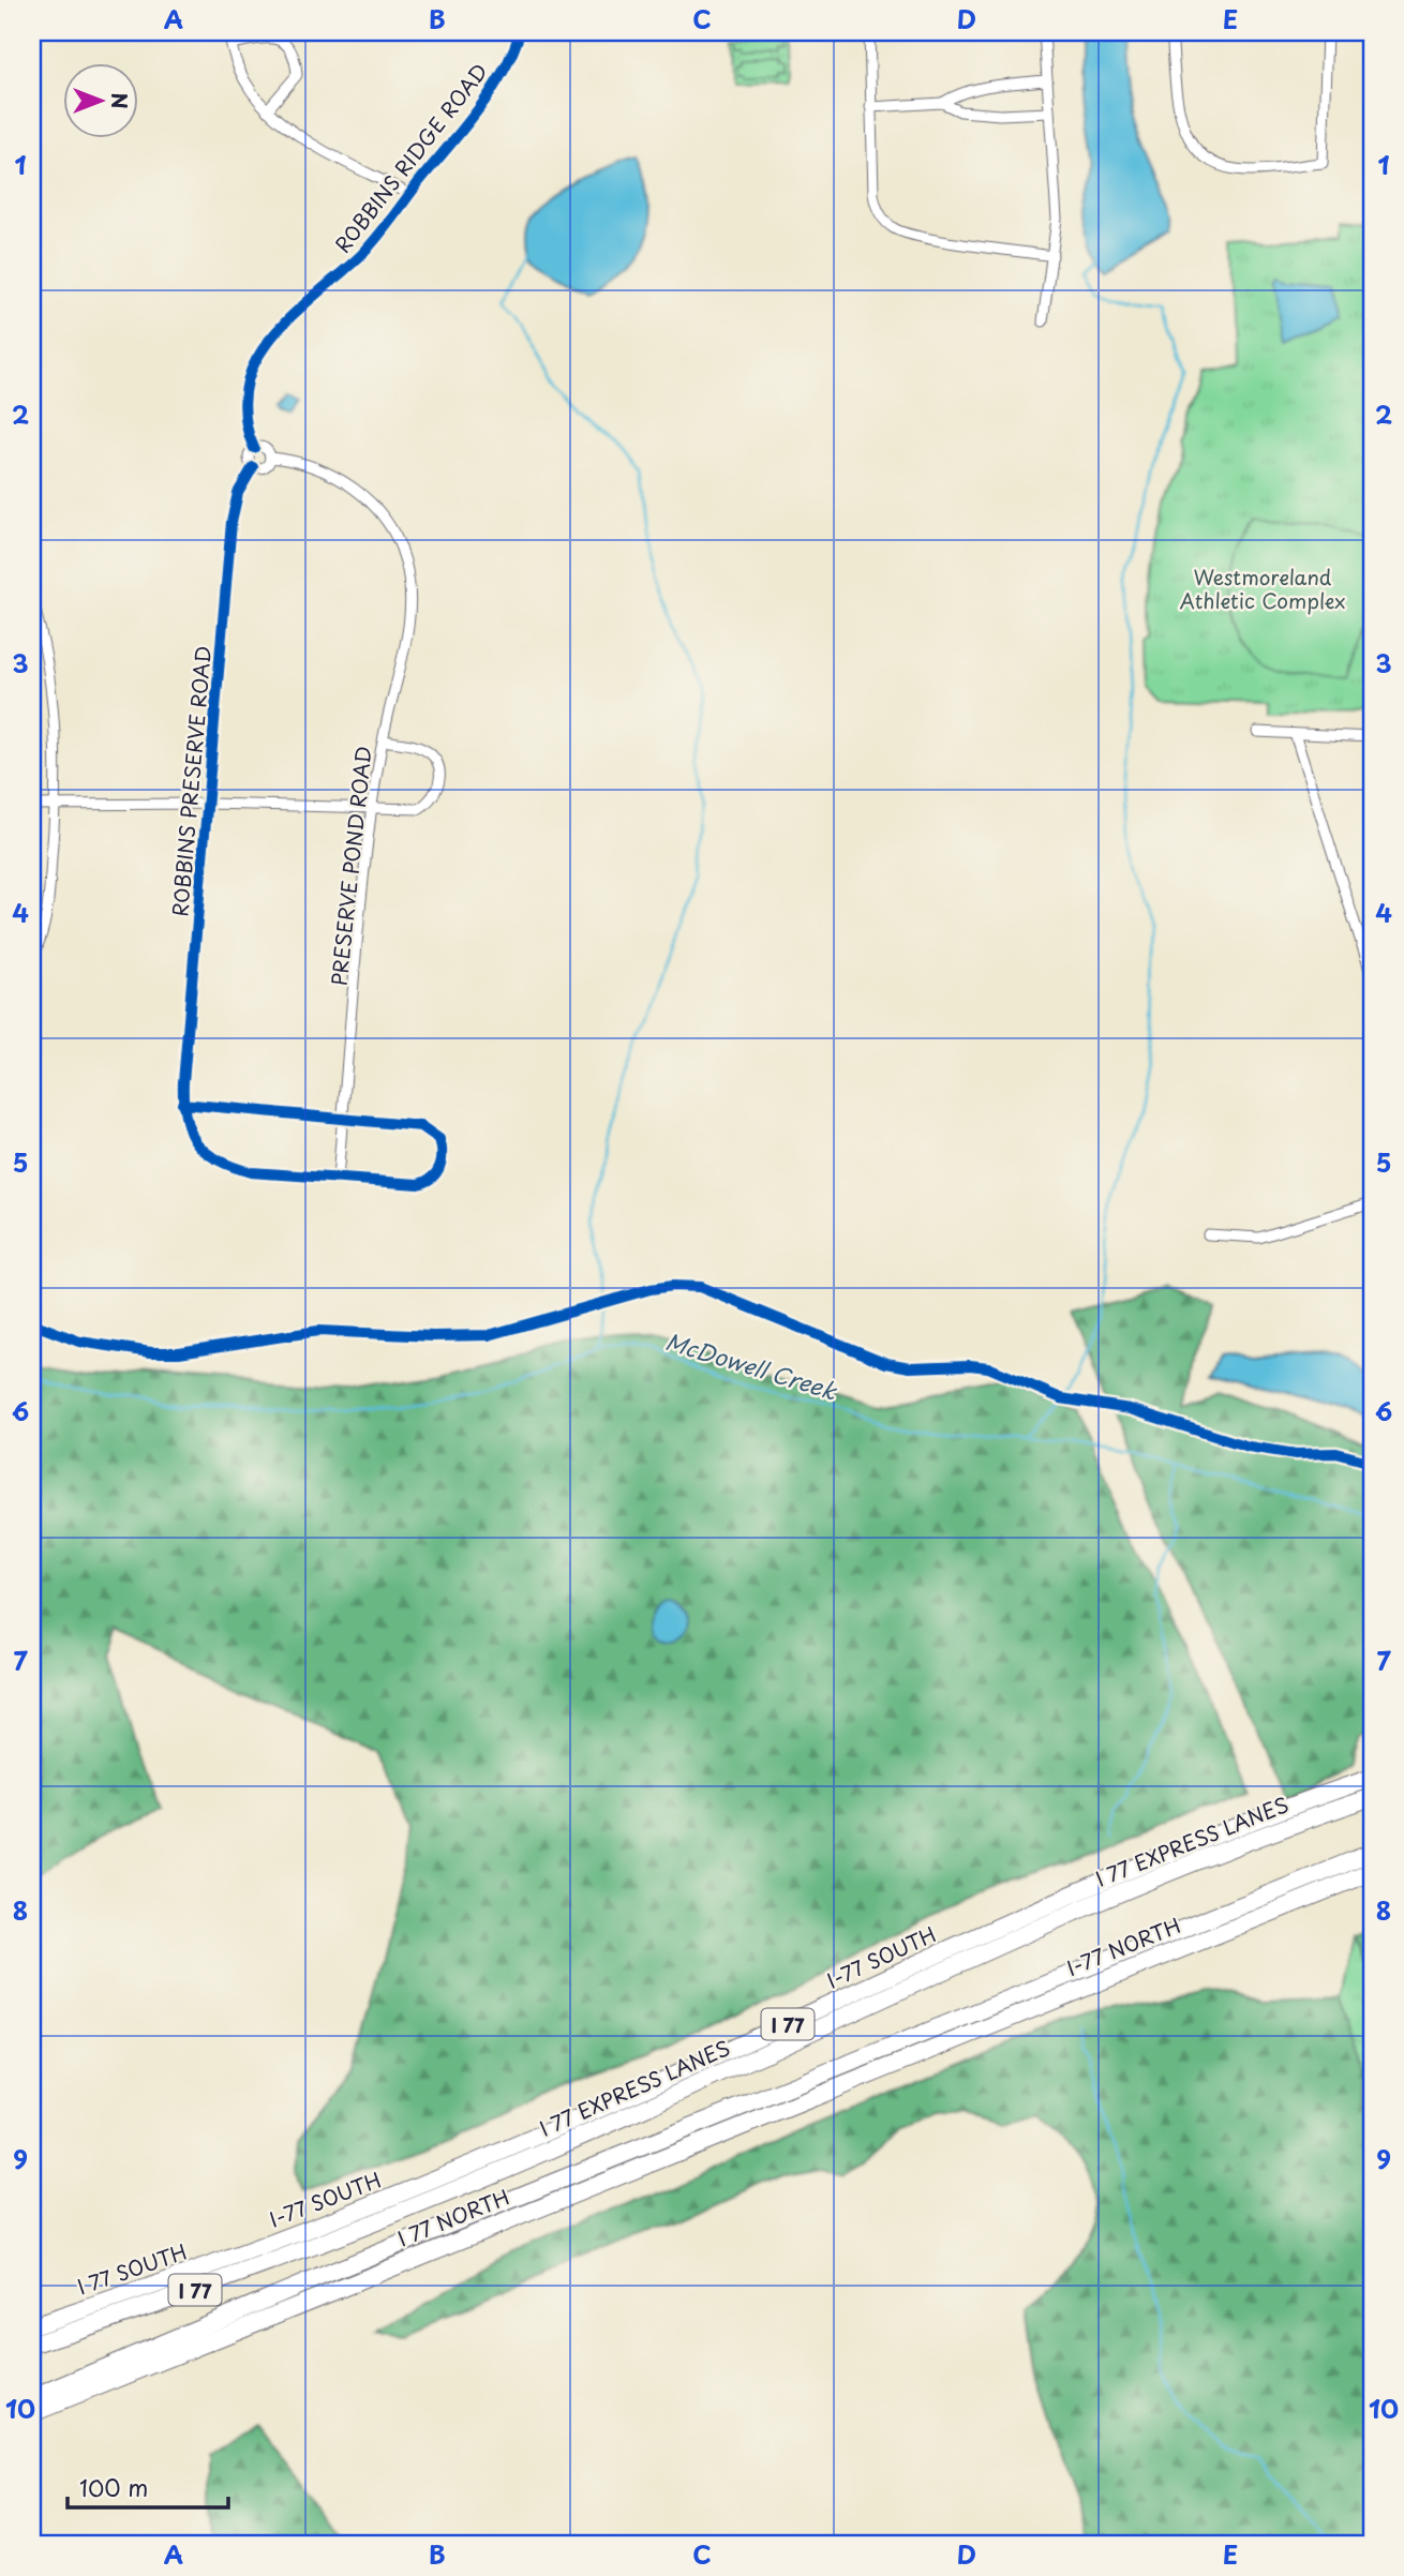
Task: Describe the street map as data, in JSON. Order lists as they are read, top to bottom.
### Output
{
  "streets": {
    "highway": [
      "I 77 EXPRESS LANES",
      "I-77 NORTH",
      "I-77 SOUTH",
      "I 77",
      "I 77 NORTH",
      "I 77 SOUTH"
    ],
    "street": ["ROBBINS RIDGE ROAD", "ROBBINS PRESERVE ROAD", "PRESERVE POND ROAD"]
  },
  "crossings": [
    ["ROBBINS RIDGE ROAD", "ROBBINS PRESERVE ROAD"],
    ["ROBBINS RIDGE ROAD", "PRESERVE POND ROAD"],
    ["ROBBINS PRESERVE ROAD", "PRESERVE POND ROAD"],
    ["I-77 NORTH", "I 77 NORTH"],
    ["I-77 SOUTH", "I 77 SOUTH"]
  ],
  "water": ["McDowell Creek"],
  "parks": ["Westmoreland Athletic Complex"],
  "scale_bar": "100 m",
  "north": "right",
  "grid": {
    "columns": [
      "A",
      "B",
      "C",
      "D",
      "E"
    ],
    "rows": [
      "1",
      "2",
      "3",
      "4",
      "5",
      "6",
      "7",
      "8",
      "9",
      "10"
    ]
  }
}
